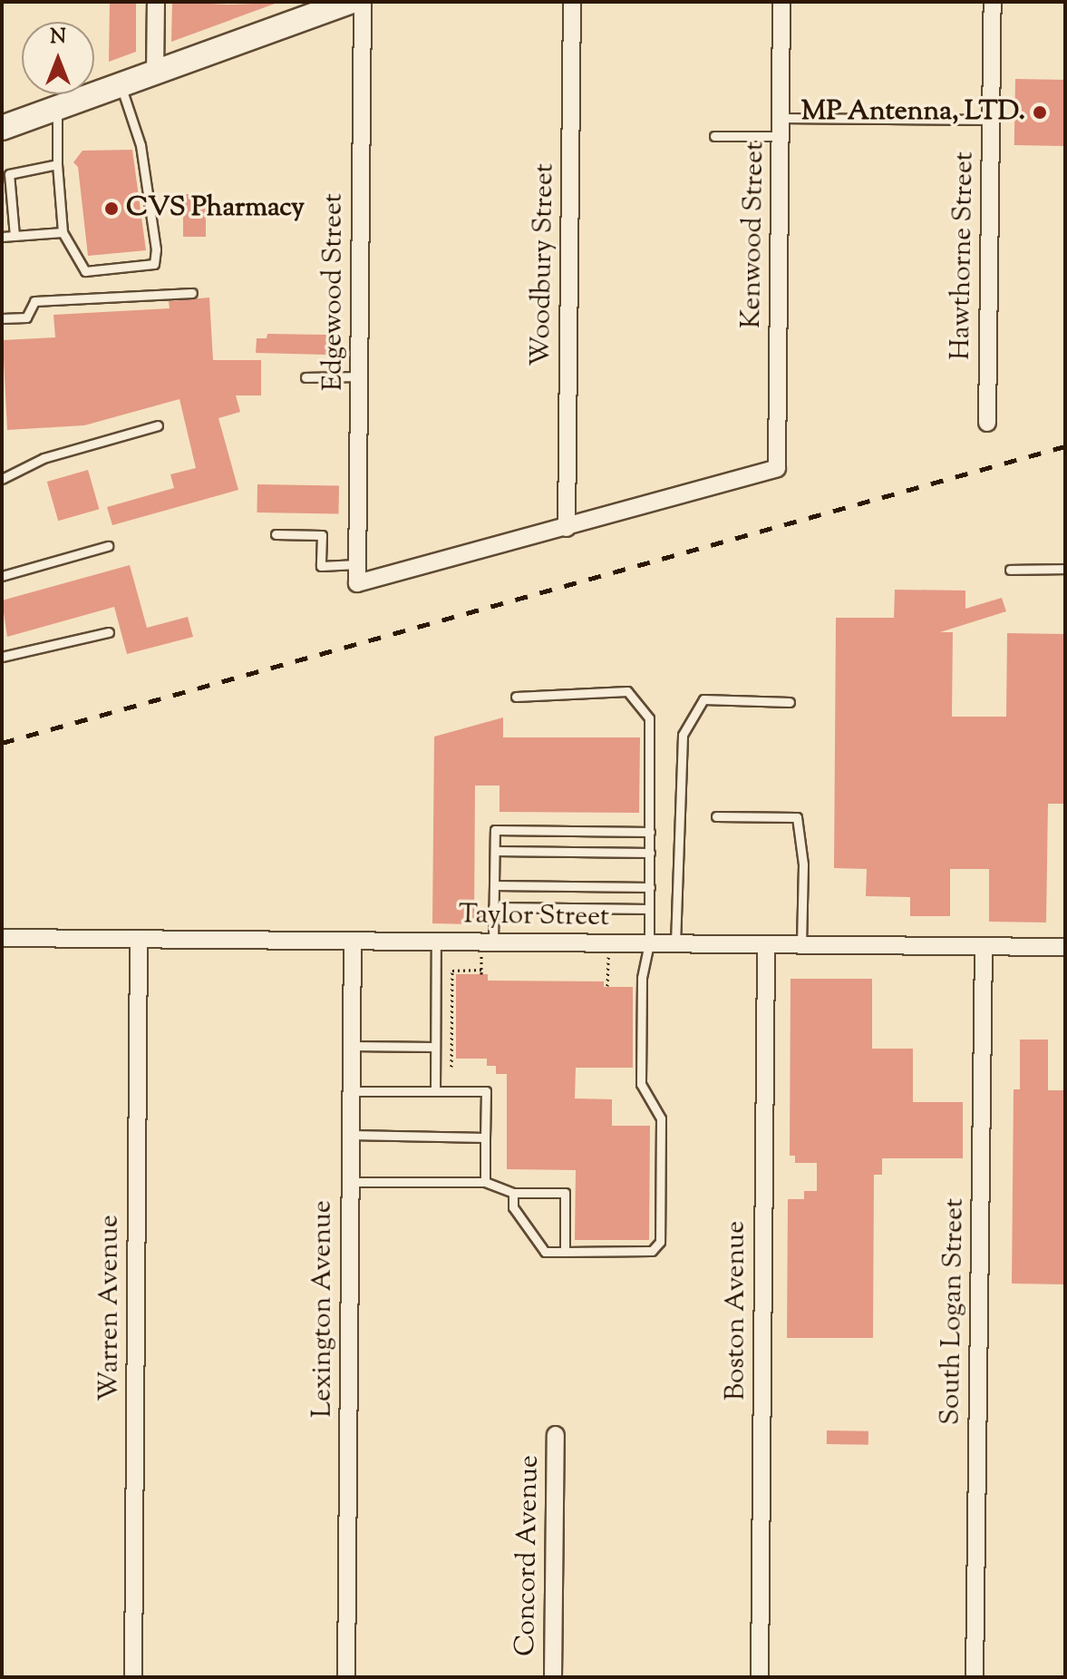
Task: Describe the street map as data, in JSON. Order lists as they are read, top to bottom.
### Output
{
  "streets": {
    "street": [
      "Kenwood Street",
      "Hawthorne Street",
      "Woodbury Street",
      "Edgewood Street",
      "Taylor Street",
      "Warren Avenue",
      "Lexington Avenue",
      "Boston Avenue",
      "South Logan Street",
      "Concord Avenue"
    ]
  },
  "crossings": [
    ["Kenwood Street", "Woodbury Street"],
    ["Kenwood Street", "Edgewood Street"],
    ["Woodbury Street", "Edgewood Street"],
    ["Taylor Street", "Warren Avenue"],
    ["Taylor Street", "Lexington Avenue"],
    ["Taylor Street", "Boston Avenue"],
    ["Taylor Street", "South Logan Street"]
  ],
  "places": ["MP Antenna, LTD.", "CVS Pharmacy"],
  "north": "top"
}
